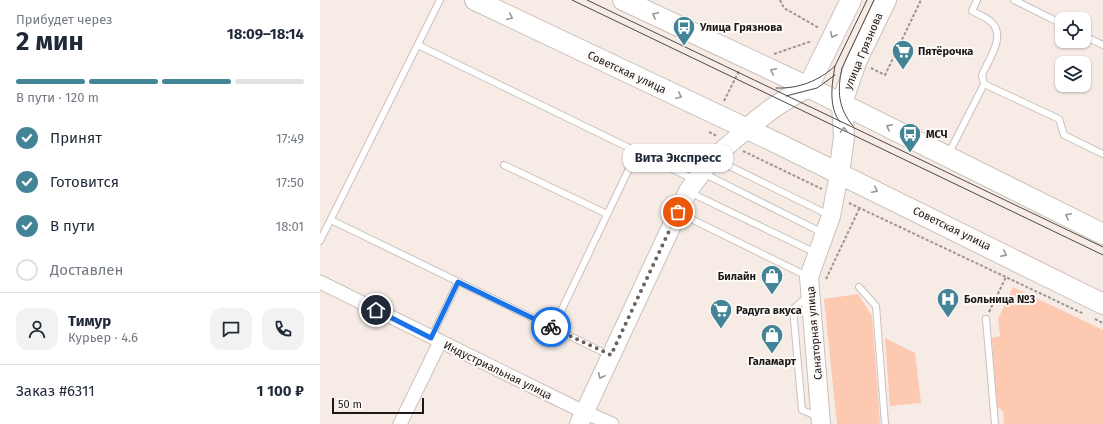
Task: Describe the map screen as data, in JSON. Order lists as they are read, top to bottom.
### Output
{
  "streets": {
    "main road": ["улица Грязнова", "Советская улица", "Санаторная улица"],
    "street": ["Индустриальная улица"]
  },
  "crossings": [
    ["Советская улица", "Санаторная улица"]
  ],
  "places": {
    "bus stop": ["Улица Грязнова", "МСЧ"],
    "supermarket": ["Пятёрочка", "Радуга вкуса"],
    "other": ["Вита Экспресс"],
    "shop": ["Билайн", "Галамарт"],
    "hospital": ["Больница №3"]
  },
  "scale_bar": "50 m",
  "page": {
    "heading": ["2 мин", "Прибудет через", "18:09–18:14"],
    "panel": [
      "Тимур",
      "Курьер · 4.6",
      "Заказ #6311",
      "1 100 ₽"
    ],
    "bar": "В пути · 120 m",
    "list": [
      ["Принят", "17:49"],
      ["Готовится", "17:50"],
      ["В пути", "18:01"],
      "Доставлен"
    ],
    "bubble": "Вита Экспресс",
    "scale": "50 m"
  }
}
